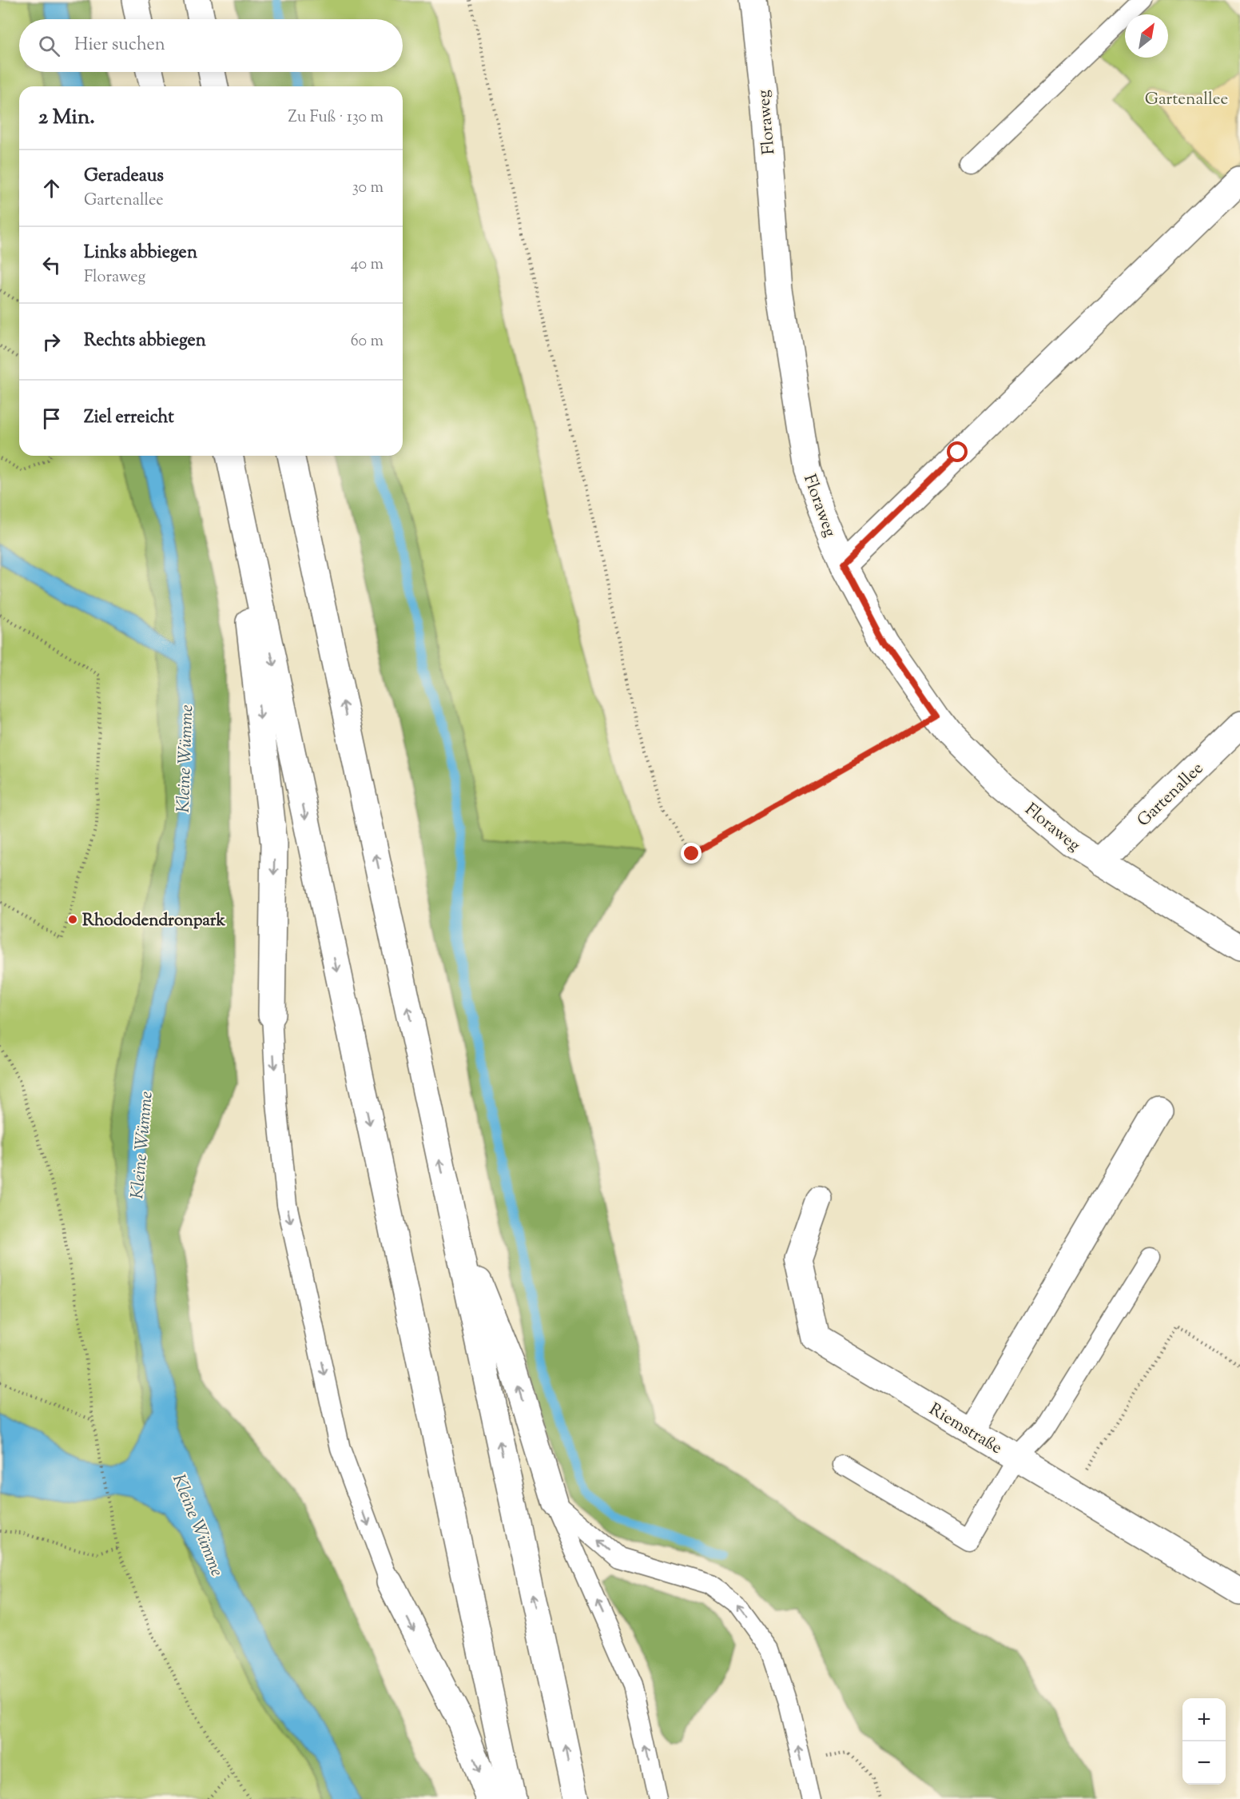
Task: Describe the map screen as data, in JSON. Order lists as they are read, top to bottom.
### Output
{
  "streets": {
    "main road": ["Floraweg", "Gartenallee", "Riemstraße"]
  },
  "crossings": [
    ["Floraweg", "Gartenallee"]
  ],
  "water": ["Kleine Wümme"],
  "parks": ["Gartenallee"],
  "places": ["Rhododendronpark"],
  "north": "top right",
  "page": {
    "search": "Hier suchen",
    "heading": ["2 Min.", "Zu Fuß · 130 m"],
    "list": [
      ["Geradeaus", "Gartenallee", "30 m"],
      ["Links abbiegen", "Floraweg", "40 m"],
      ["Rechts abbiegen", "60 m"],
      "Ziel erreicht"
    ],
    "map_buttons": ["+", "−"]
  }
}
